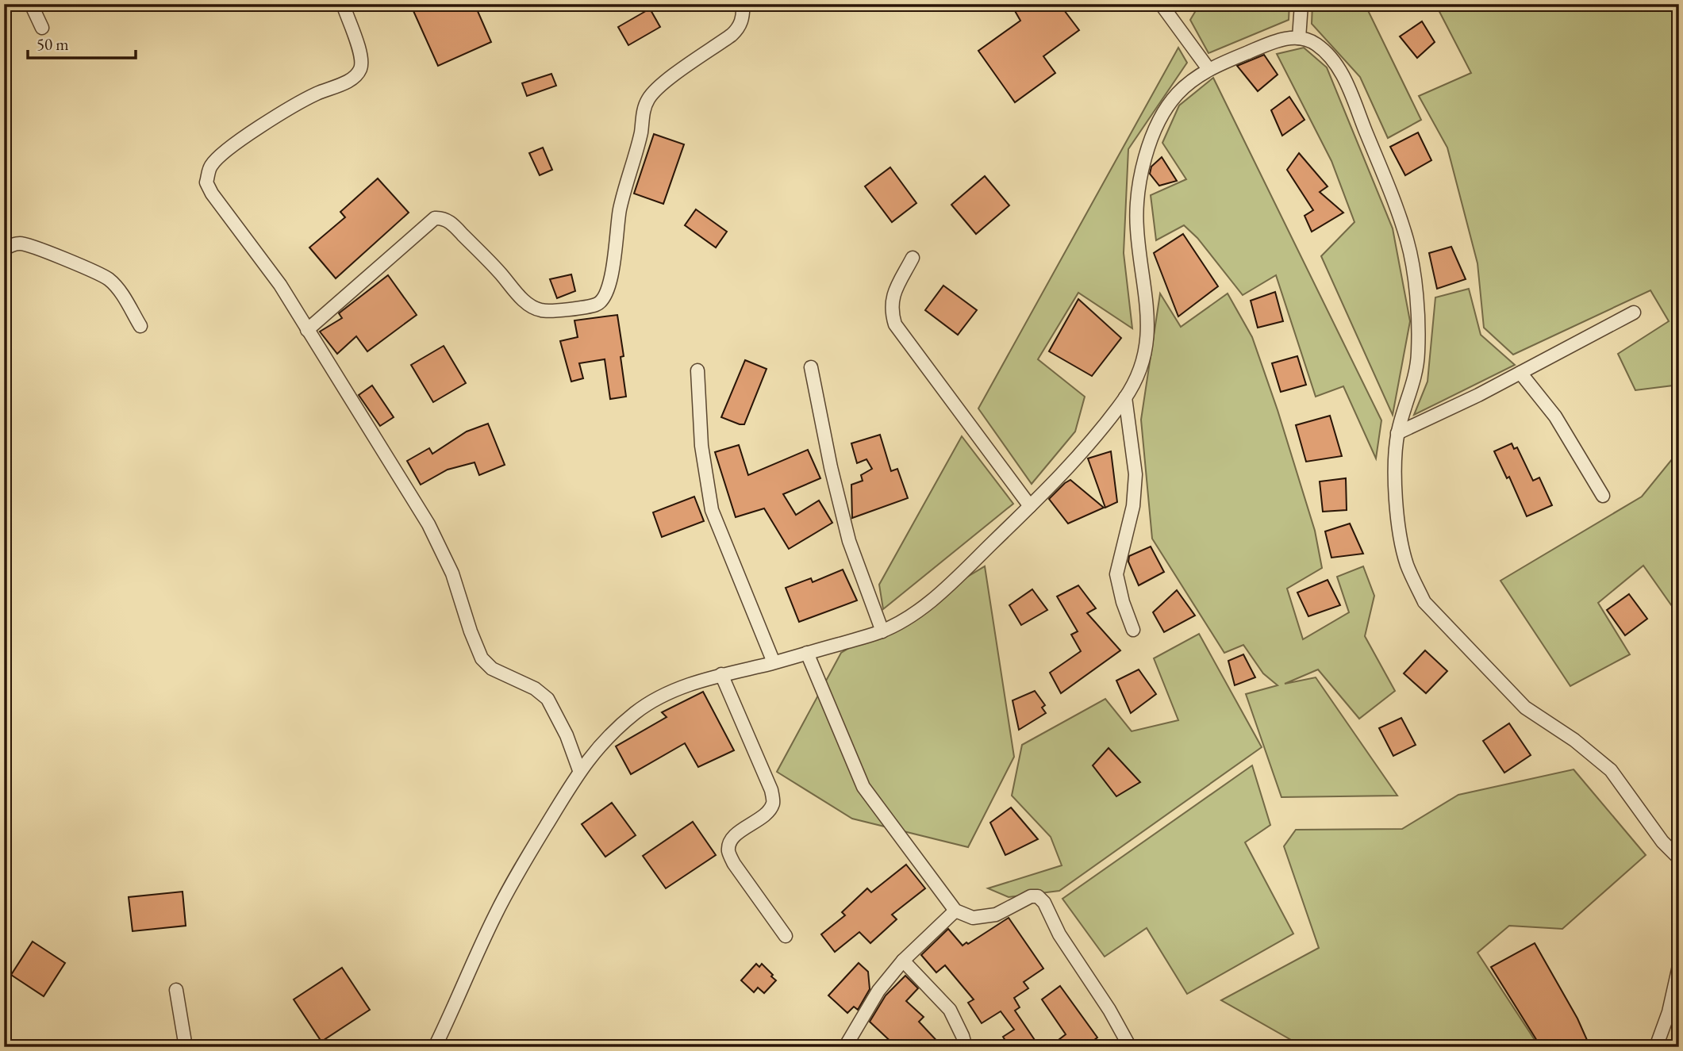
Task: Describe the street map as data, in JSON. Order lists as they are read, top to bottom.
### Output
{
  "scale_bar": "50 m"
}
